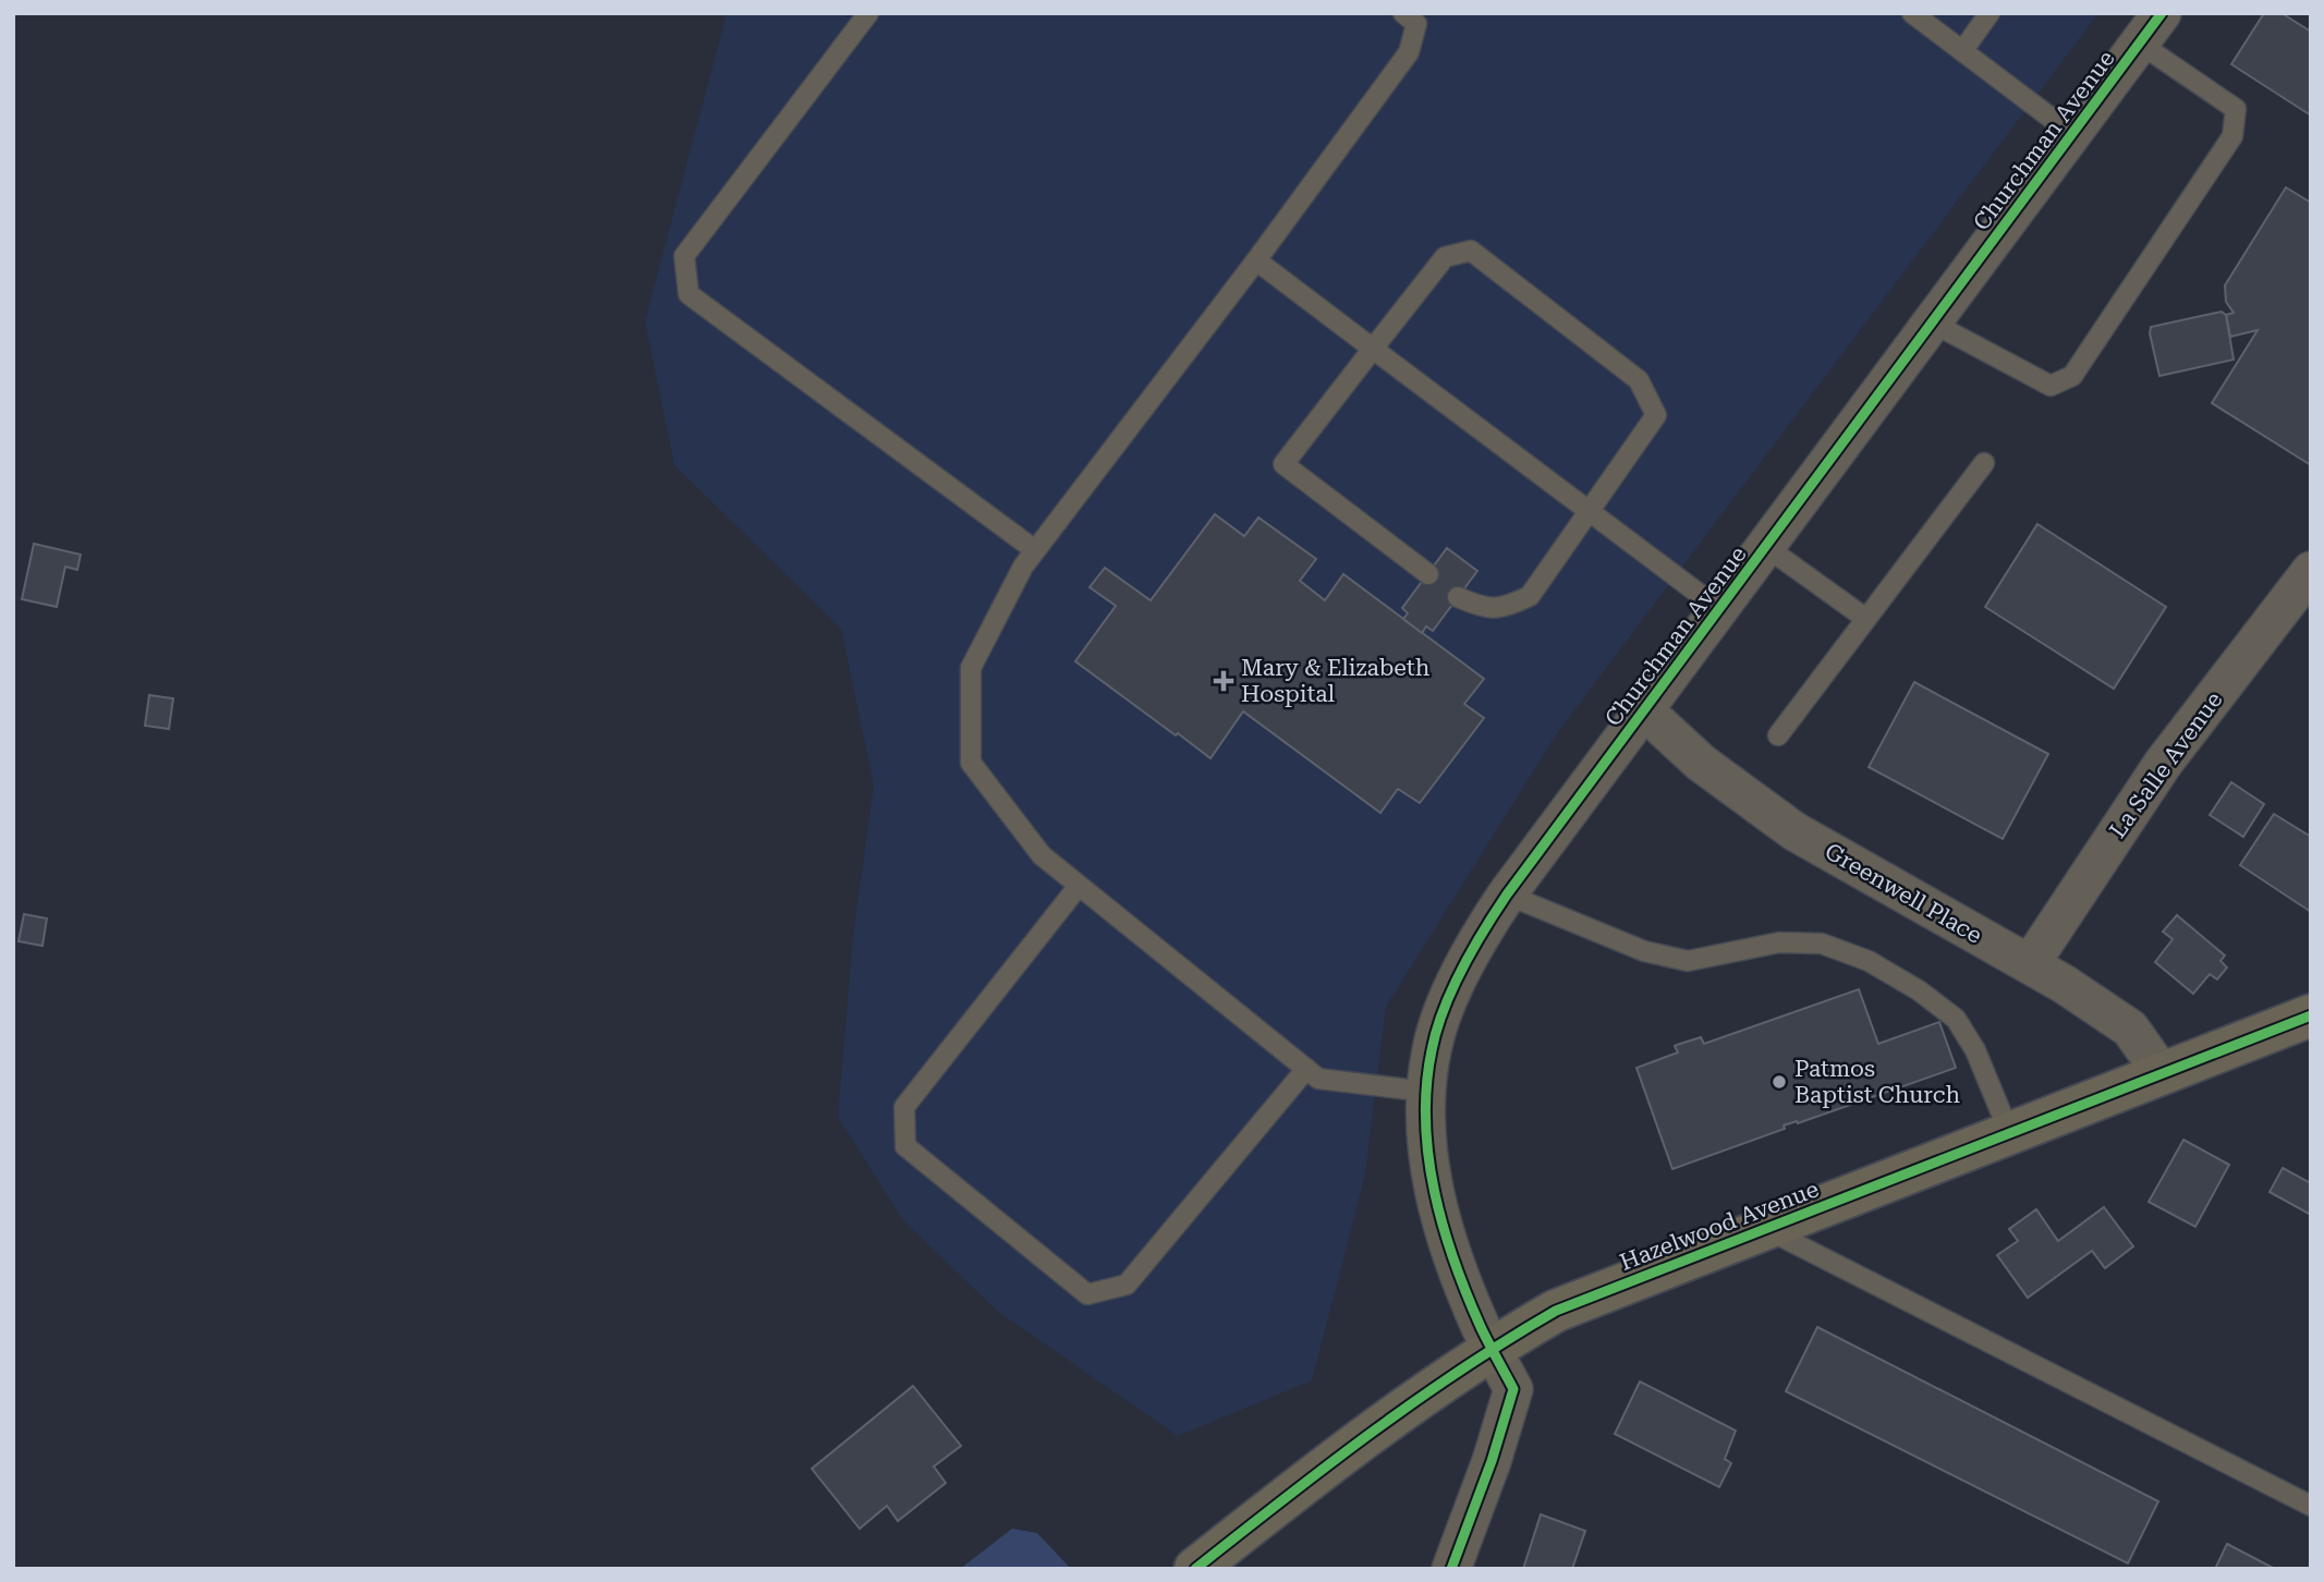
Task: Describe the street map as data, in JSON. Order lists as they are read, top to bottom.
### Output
{
  "streets": {
    "street": [
      "Churchman Avenue",
      "La Salle Avenue",
      "Greenwell Place",
      "Hazelwood Avenue"
    ]
  },
  "crossings": [
    ["Churchman Avenue", "Greenwell Place"],
    ["Churchman Avenue", "Hazelwood Avenue"],
    ["La Salle Avenue", "Greenwell Place"],
    ["Greenwell Place", "Hazelwood Avenue"]
  ],
  "places": {
    "health": ["Mary & Elizabeth Hospital"],
    "other": ["Patmos Baptist Church"]
  }
}
